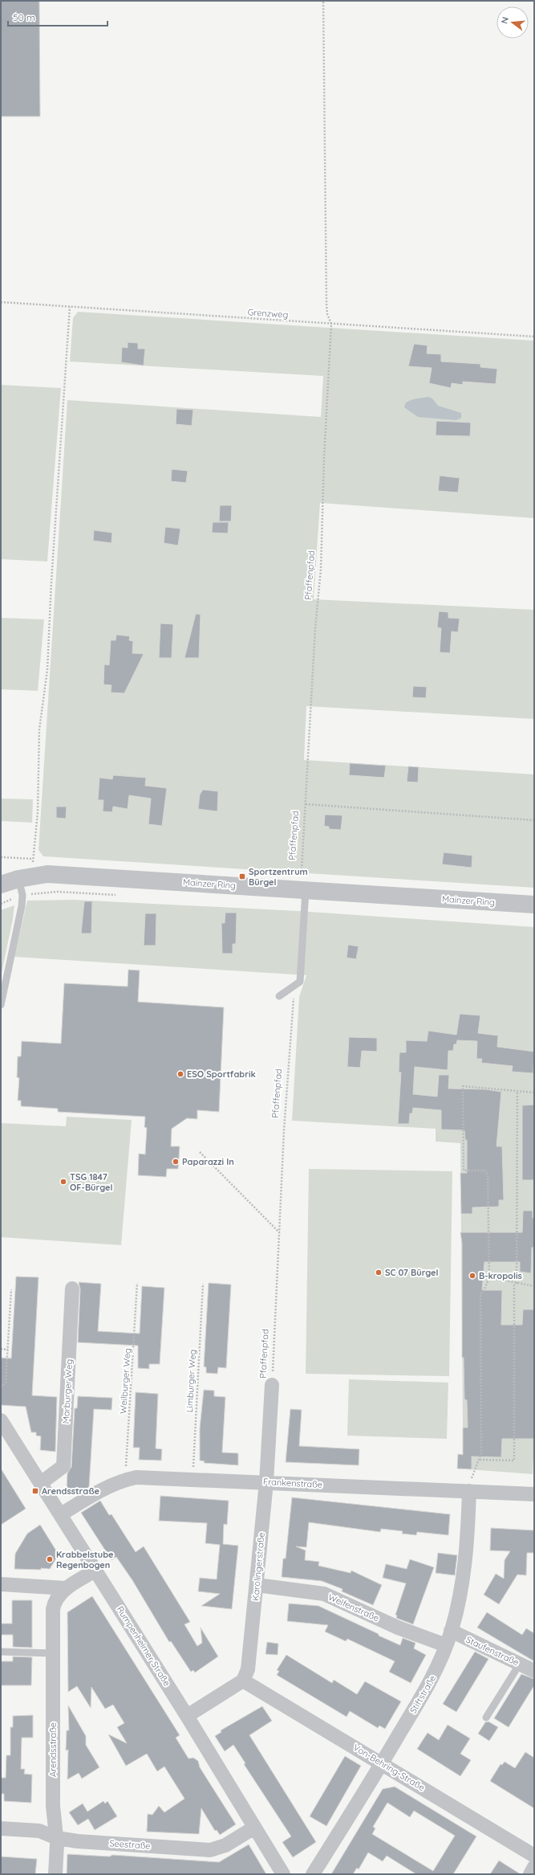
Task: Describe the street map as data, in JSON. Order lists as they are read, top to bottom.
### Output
{
  "streets": {
    "street": [
      "Mainzer Ring",
      "Marburger Weg",
      "Frankenstraße",
      "Karolingerstraße",
      "Welfenstraße",
      "Rumpenheimer Straße",
      "Staufenstraße",
      "Stiftstraße",
      "Arendsstraße",
      "Von-Behring-Straße",
      "Seestraße"
    ],
    "path": [
      "Grenzweg",
      "Pfaffenpfad",
      "Weilburger Weg",
      "Limburger Weg"
    ]
  },
  "crossings": [
    ["Grenzweg", "Pfaffenpfad"],
    ["Pfaffenpfad", "Mainzer Ring"],
    ["Pfaffenpfad", "Karolingerstraße"],
    ["Weilburger Weg", "Frankenstraße"],
    ["Limburger Weg", "Frankenstraße"],
    ["Marburger Weg", "Rumpenheimer Straße"],
    ["Frankenstraße", "Karolingerstraße"],
    ["Frankenstraße", "Rumpenheimer Straße"],
    ["Frankenstraße", "Stiftstraße"],
    ["Karolingerstraße", "Welfenstraße"],
    ["Karolingerstraße", "Von-Behring-Straße"],
    ["Welfenstraße", "Stiftstraße"],
    ["Rumpenheimer Straße", "Arendsstraße"],
    ["Rumpenheimer Straße", "Seestraße"],
    ["Staufenstraße", "Stiftstraße"],
    ["Stiftstraße", "Von-Behring-Straße"],
    ["Arendsstraße", "Seestraße"]
  ],
  "places": {
    "transit": ["Sportzentrum Bürgel", "Arendsstraße"],
    "other": [
      "ESO Sportfabrik",
      "Paparazzi In",
      "TSG 1847 OF-Bürgel",
      "SC 07 Bürgel",
      "B-kropolis",
      "Krabbelstube Regenbogen"
    ]
  },
  "scale_bar": "50 m",
  "north": "left"
}
